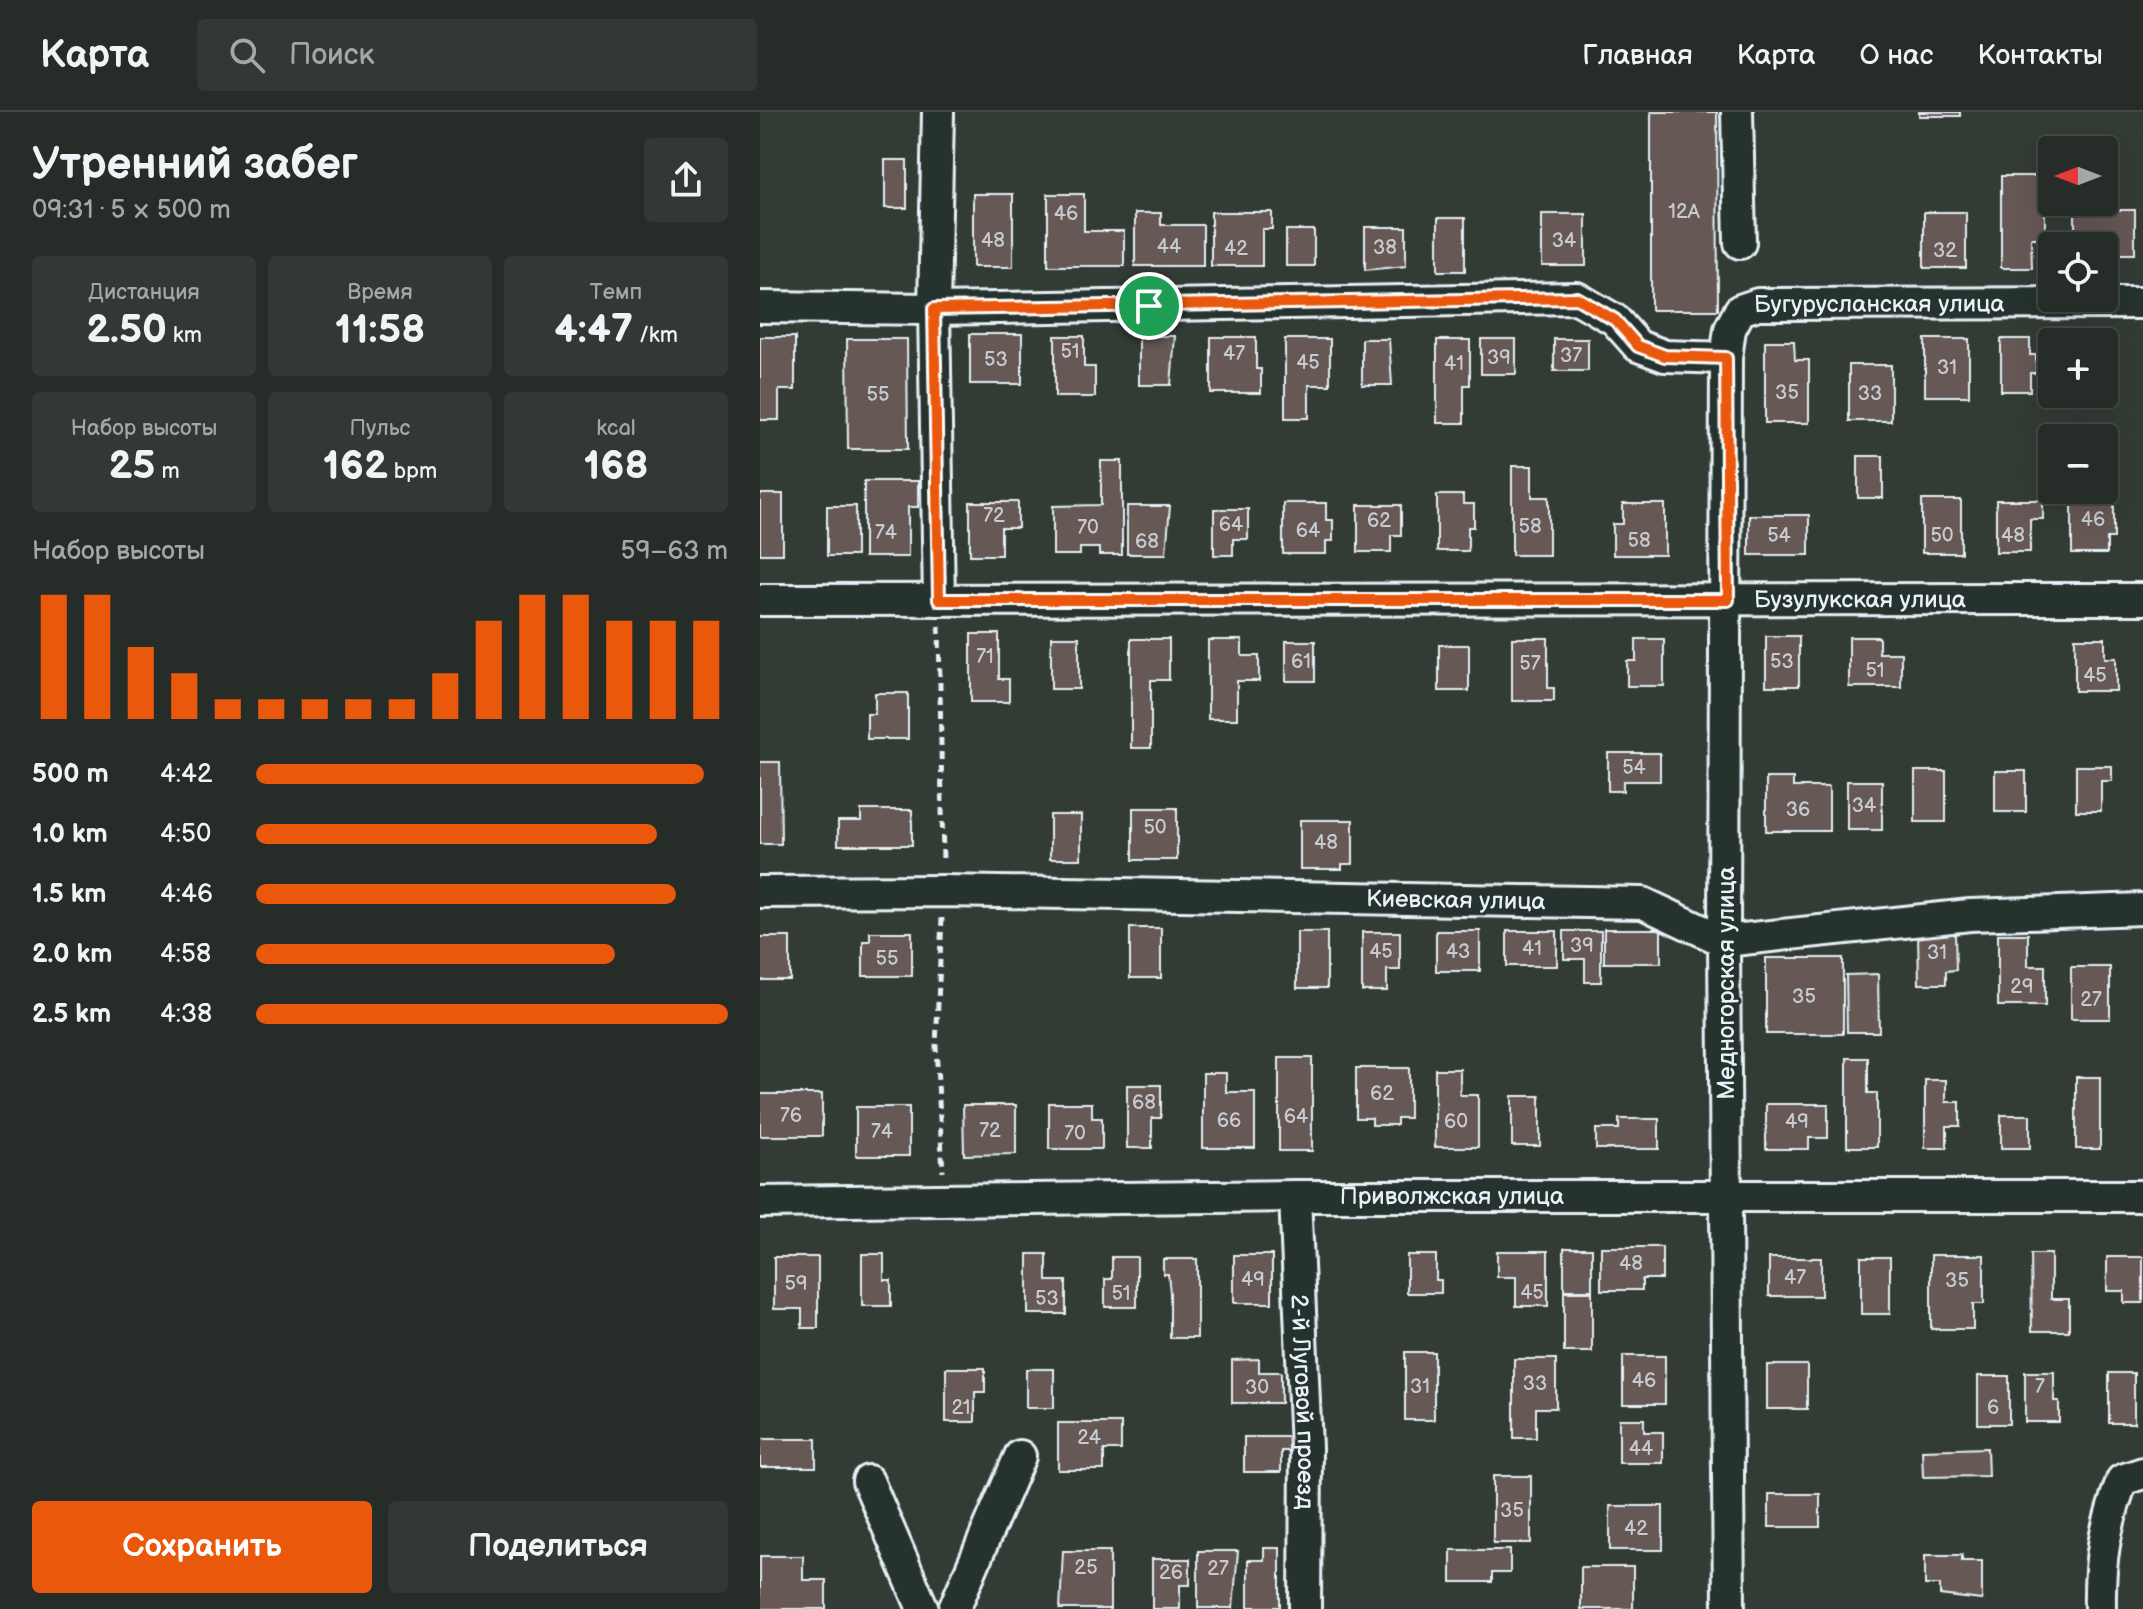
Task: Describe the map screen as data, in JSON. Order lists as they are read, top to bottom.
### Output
{
  "streets": {
    "street": [
      "Бугурусланская улица",
      "Бузулукская улица",
      "Киевская улица",
      "Медногорская улица",
      "Приволжская улица",
      "2-й Луговой проезд"
    ]
  },
  "crossings": [
    ["Бугурусланская улица", "Медногорская улица"],
    ["Бузулукская улица", "Медногорская улица"],
    ["Киевская улица", "Медногорская улица"],
    ["Медногорская улица", "Приволжская улица"],
    ["Приволжская улица", "2-й Луговой проезд"]
  ],
  "house_numbers": [
    "12А",
    "46",
    "48",
    "34",
    "44",
    "38",
    "42",
    "32",
    "51",
    "47",
    "37",
    "39",
    "53",
    "45",
    "41",
    "31",
    "35",
    "33",
    "55",
    "72",
    "46",
    "62",
    "64",
    "58",
    "70",
    "64",
    "74",
    "54",
    "50",
    "48",
    "58",
    "68",
    "71",
    "61",
    "53",
    "57",
    "51",
    "45",
    "54",
    "34",
    "36",
    "50",
    "48",
    "39",
    "41",
    "45",
    "43",
    "31",
    "55",
    "29",
    "35",
    "27",
    "62",
    "68",
    "76",
    "64",
    "66",
    "60",
    "49",
    "72",
    "74",
    "70",
    "48",
    "47",
    "49",
    "35",
    "59",
    "45",
    "51",
    "53",
    "46",
    "33",
    "31",
    "7",
    "30",
    "21",
    "6",
    "24",
    "44",
    "35",
    "42",
    "25",
    "27",
    "26"
  ],
  "north": "left",
  "page": {
    "header": "Карта",
    "search": "Поиск",
    "nav": [
      "Главная",
      "Карта",
      "О нас",
      "Контакты"
    ],
    "heading": ["Утренний забег", "09:31 · 5 × 500 m"],
    "map_buttons": ["+", "−"],
    "stats": [
      ["Дистанция", "2.50 km"],
      ["Время", "11:58"],
      ["Темп", "4:47 /km"],
      ["Набор высоты", "25 m"],
      ["Пульс", "162 bpm"],
      ["kcal", "168"]
    ],
    "chart": ["Набор высоты", "59–63 m"],
    "list": [
      {
        "name": "500 m",
        "note": "4:42"
      },
      {
        "name": "1.0 km",
        "note": "4:50"
      },
      {
        "name": "1.5 km",
        "note": "4:46"
      },
      {
        "name": "2.0 km",
        "note": "4:58"
      },
      {
        "name": "2.5 km",
        "note": "4:38"
      }
    ],
    "buttons": ["Сохранить", "Поделиться"]
  }
}
